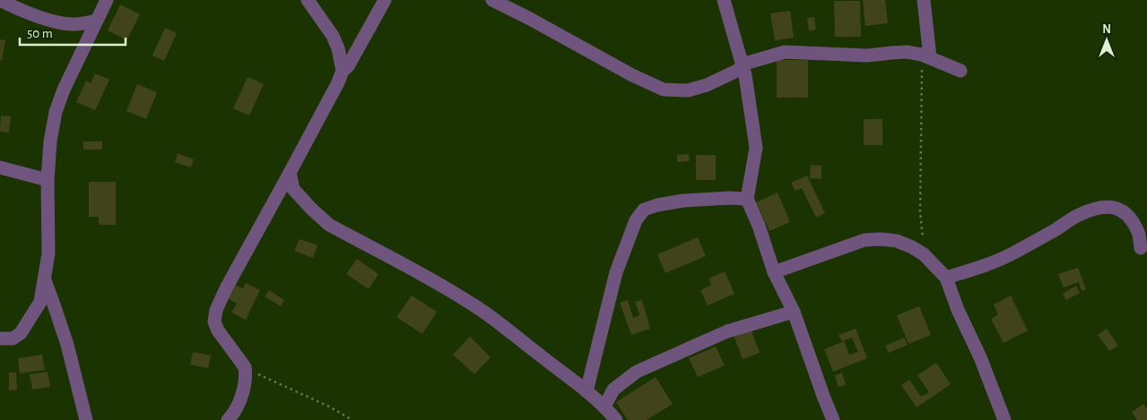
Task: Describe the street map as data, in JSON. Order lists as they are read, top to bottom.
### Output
{
  "scale_bar": "50 m",
  "north": "top"
}
